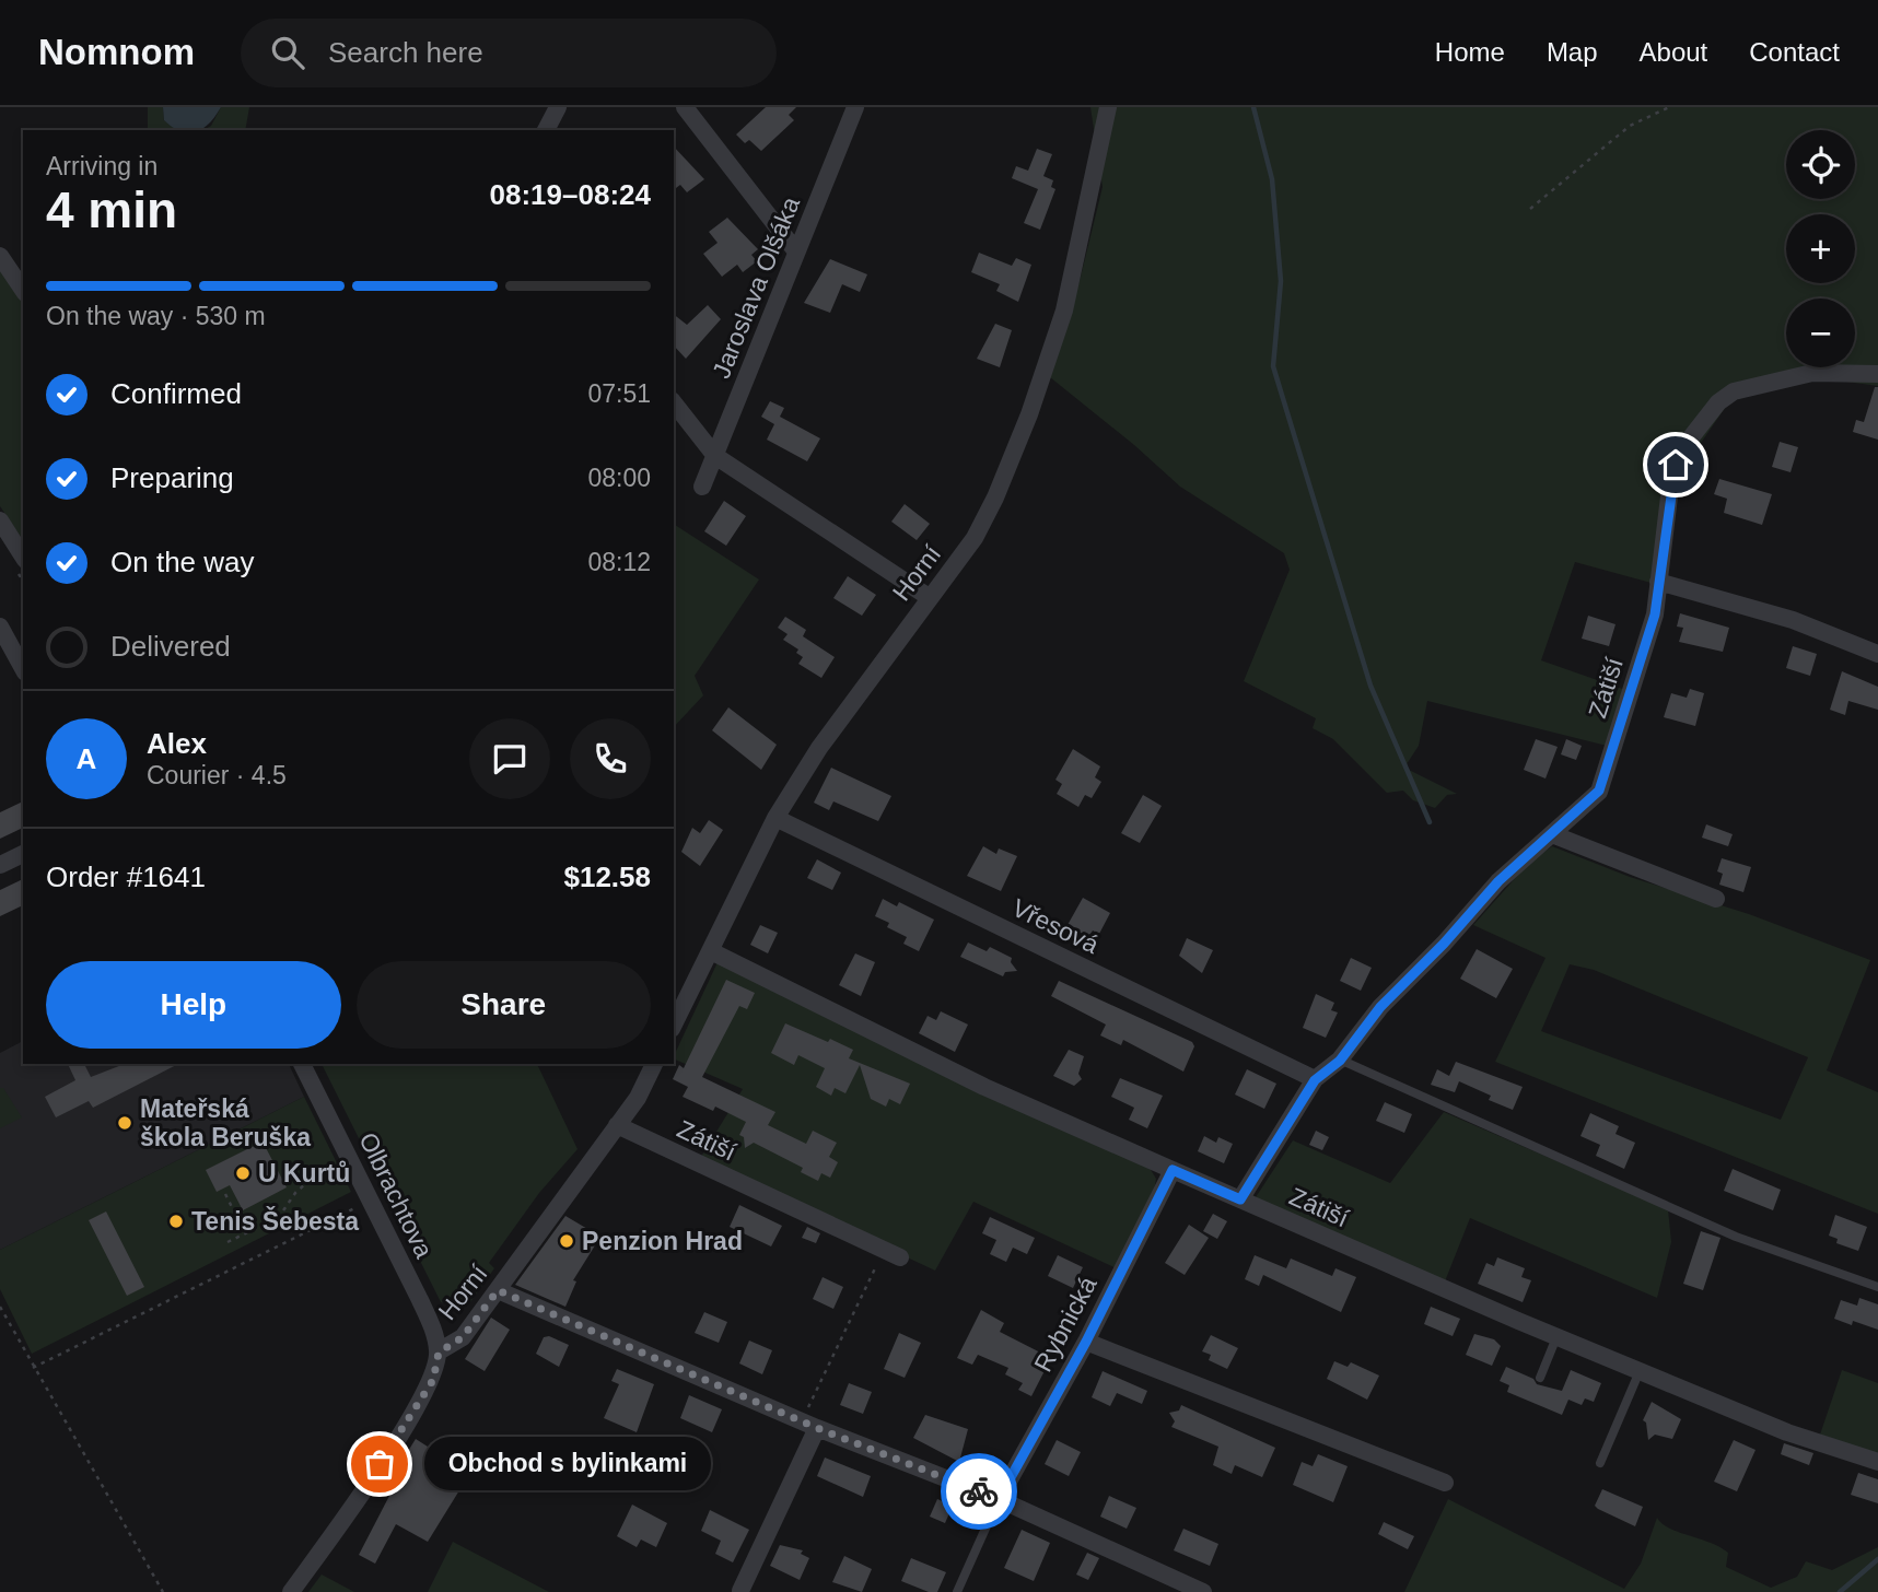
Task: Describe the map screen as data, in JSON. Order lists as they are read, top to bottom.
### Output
{
  "streets": {
    "street": [
      "Jaroslava Olšáka",
      "Horní",
      "Zátiší",
      "Vřesová",
      "Olbrachtova",
      "Rybnická"
    ]
  },
  "crossings": [
    ["Horní", "Zátiší"],
    ["Horní", "Vřesová"],
    ["Horní", "Olbrachtova"],
    ["Zátiší", "Vřesová"],
    ["Zátiší", "Rybnická"]
  ],
  "places": [
    "Mateřská škola Beruška",
    "U Kurtů",
    "Tenis Šebesta",
    "Penzion Hrad",
    "Obchod s bylinkami"
  ],
  "page": {
    "header": "Nomnom",
    "search": "Search here",
    "nav": [
      "Home",
      "Map",
      "About",
      "Contact"
    ],
    "map_buttons": ["+", "−"],
    "heading": ["4 min", "Arriving in", "08:19–08:24"],
    "panel": [
      "Alex",
      "Courier · 4.5",
      "Order #1641",
      "$12.58"
    ],
    "bar": "On the way · 530 m",
    "list": [
      ["Confirmed", "07:51"],
      ["Preparing", "08:00"],
      ["On the way", "08:12"],
      "Delivered"
    ],
    "round": "A",
    "buttons": ["Help", "Share"],
    "bubble": "Obchod s bylinkami"
  }
}
